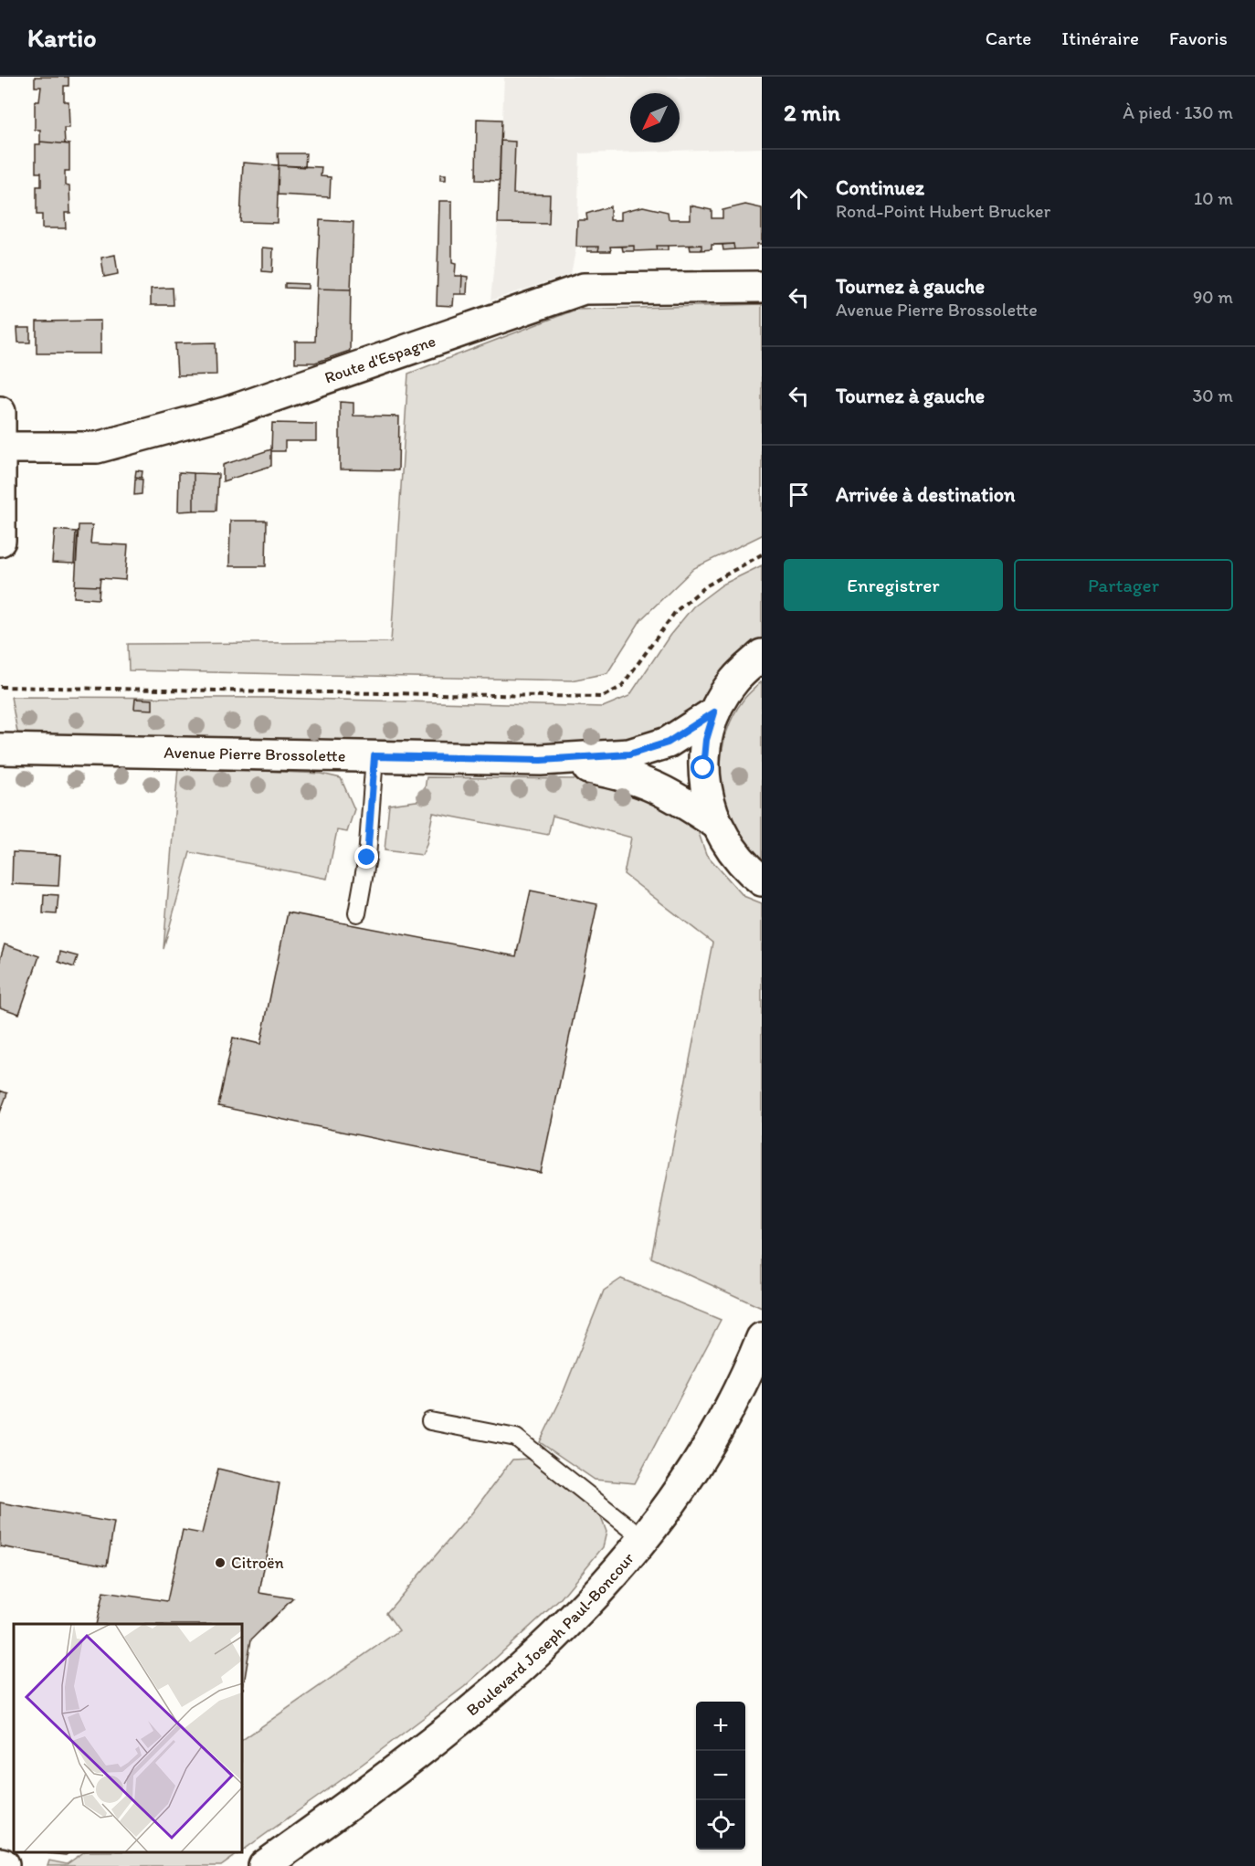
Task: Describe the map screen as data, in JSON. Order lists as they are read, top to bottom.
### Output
{
  "streets": {
    "main road": ["Route d'Espagne", "Avenue Pierre Brossolette", "Boulevard Joseph Paul-Boncour"]
  },
  "places": ["Citroën"],
  "north": "bottom left",
  "page": {
    "header": "Kartio",
    "nav": ["Carte", "Itinéraire", "Favoris"],
    "heading": ["2 min", "À pied · 130 m"],
    "list": [
      ["Continuez", "Rond-Point Hubert Brucker", "10 m"],
      ["Tournez à gauche", "Avenue Pierre Brossolette", "90 m"],
      ["Tournez à gauche", "30 m"],
      "Arrivée à destination"
    ],
    "buttons": ["Enregistrer", "Partager"],
    "map_buttons": ["+", "−"]
  }
}
